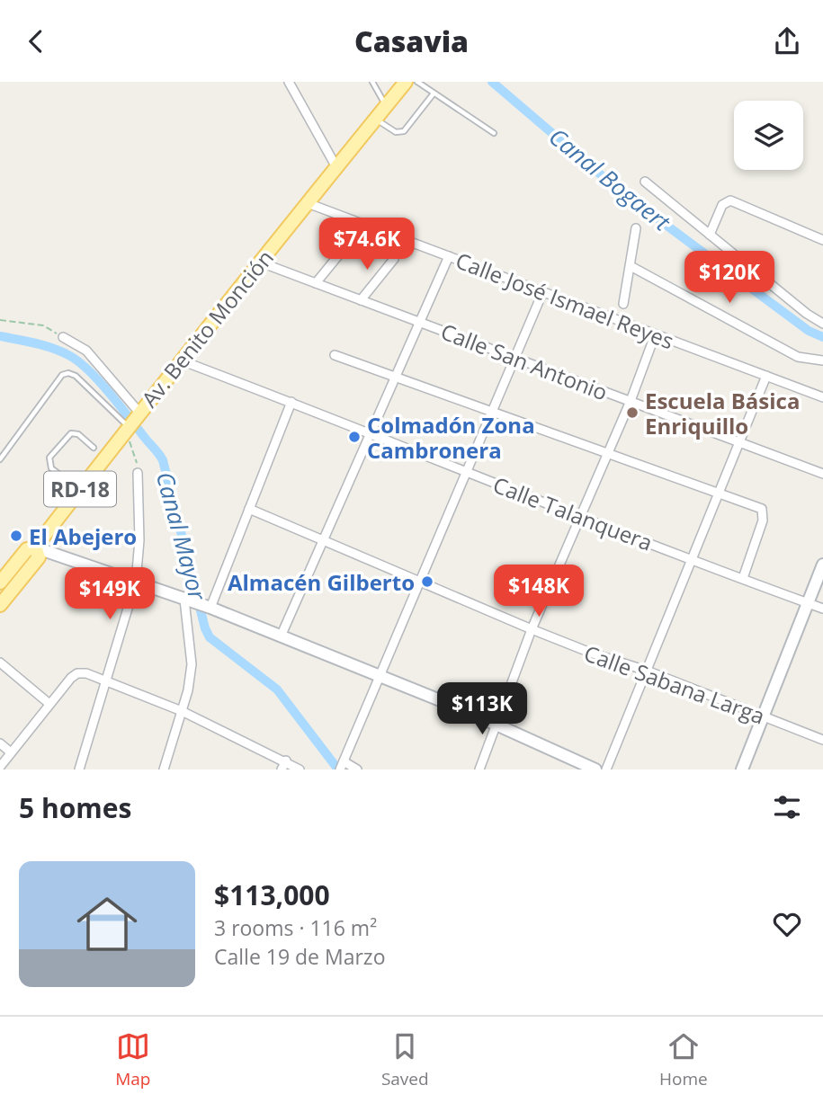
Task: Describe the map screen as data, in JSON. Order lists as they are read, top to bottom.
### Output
{
  "streets": {
    "main road": ["Av. Benito Monción", "RD-18"],
    "street": [
      "Calle José Ismael Reyes",
      "Calle San Antonio",
      "Calle Talanquera",
      "Calle Sabana Larga"
    ]
  },
  "crossings": [
    ["Calle José Ismael Reyes", "Av. Benito Monción"],
    ["Av. Benito Monción", "Calle San Antonio"],
    ["Av. Benito Monción", "Calle Talanquera"]
  ],
  "water": ["Canal Bogaert", "Canal Mayor"],
  "places": [
    "Escuela Básica Enriquillo",
    "Colmadón Zona Cambronera",
    "El Abejero",
    "Almacén Gilberto"
  ],
  "page": {
    "header": "Casavia",
    "price": [
      "$74.6K",
      "$120K",
      "$148K",
      "$149K",
      "$113K"
    ],
    "heading": "5 homes",
    "list": [
      {
        "name": "$113,000",
        "note": "3 rooms · 116 m² · Calle 19 de Marzo"
      }
    ],
    "tabs": ["Map", "Saved", "Home"]
  }
}
